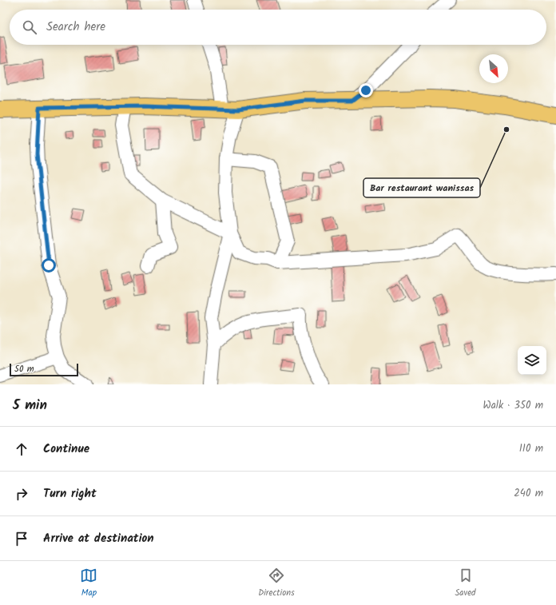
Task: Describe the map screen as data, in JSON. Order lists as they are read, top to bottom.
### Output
{
  "places": ["Bar restaurant wanissas"],
  "scale_bar": "50 m",
  "north": "bottom right",
  "page": {
    "search": "Search here",
    "scale": "50 m",
    "heading": ["5 min", "Walk · 350 m"],
    "list": [
      ["Continue", "110 m"],
      ["Turn right", "240 m"],
      "Arrive at destination"
    ],
    "nav": ["Map", "Directions", "Saved"]
  }
}
